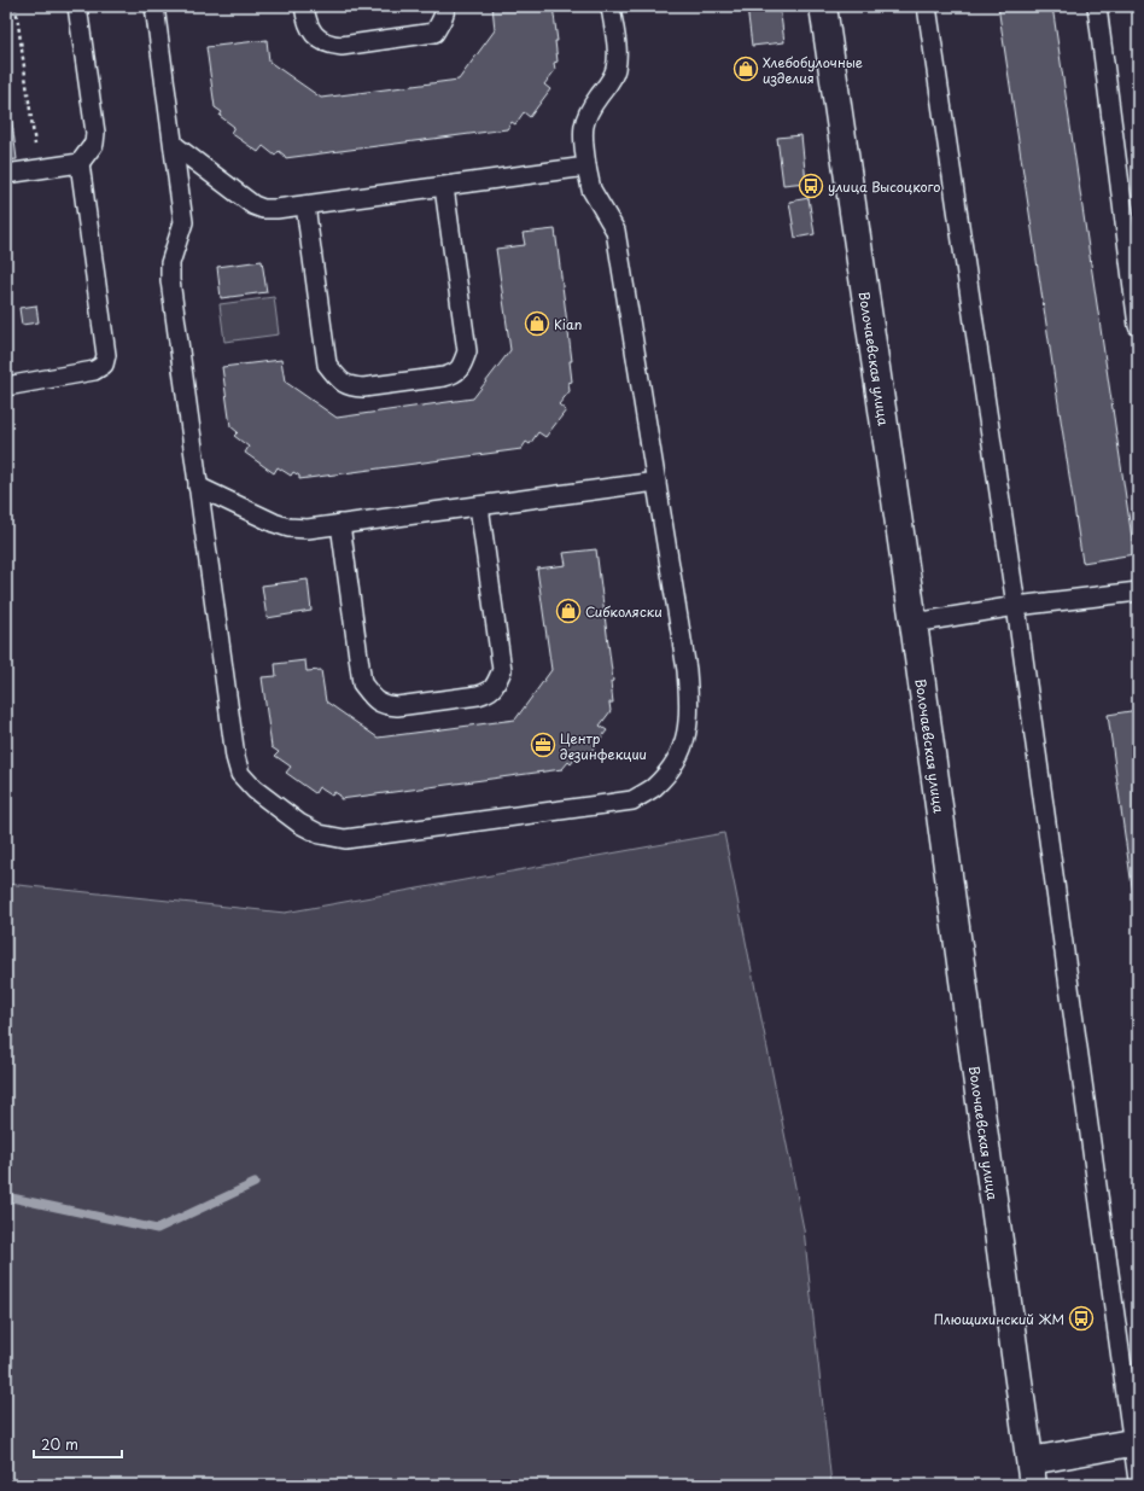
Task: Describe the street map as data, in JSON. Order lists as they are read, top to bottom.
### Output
{
  "streets": {
    "street": ["Волочаевская улица"]
  },
  "places": {
    "shop": ["Хлебобулочные изделия", "Kian", "Сибколяски"],
    "bus stop": ["улица Высоцкого", "Плющихинский ЖМ"],
    "office": ["Центр дезинфекции"]
  },
  "scale_bar": "20 m"
}
